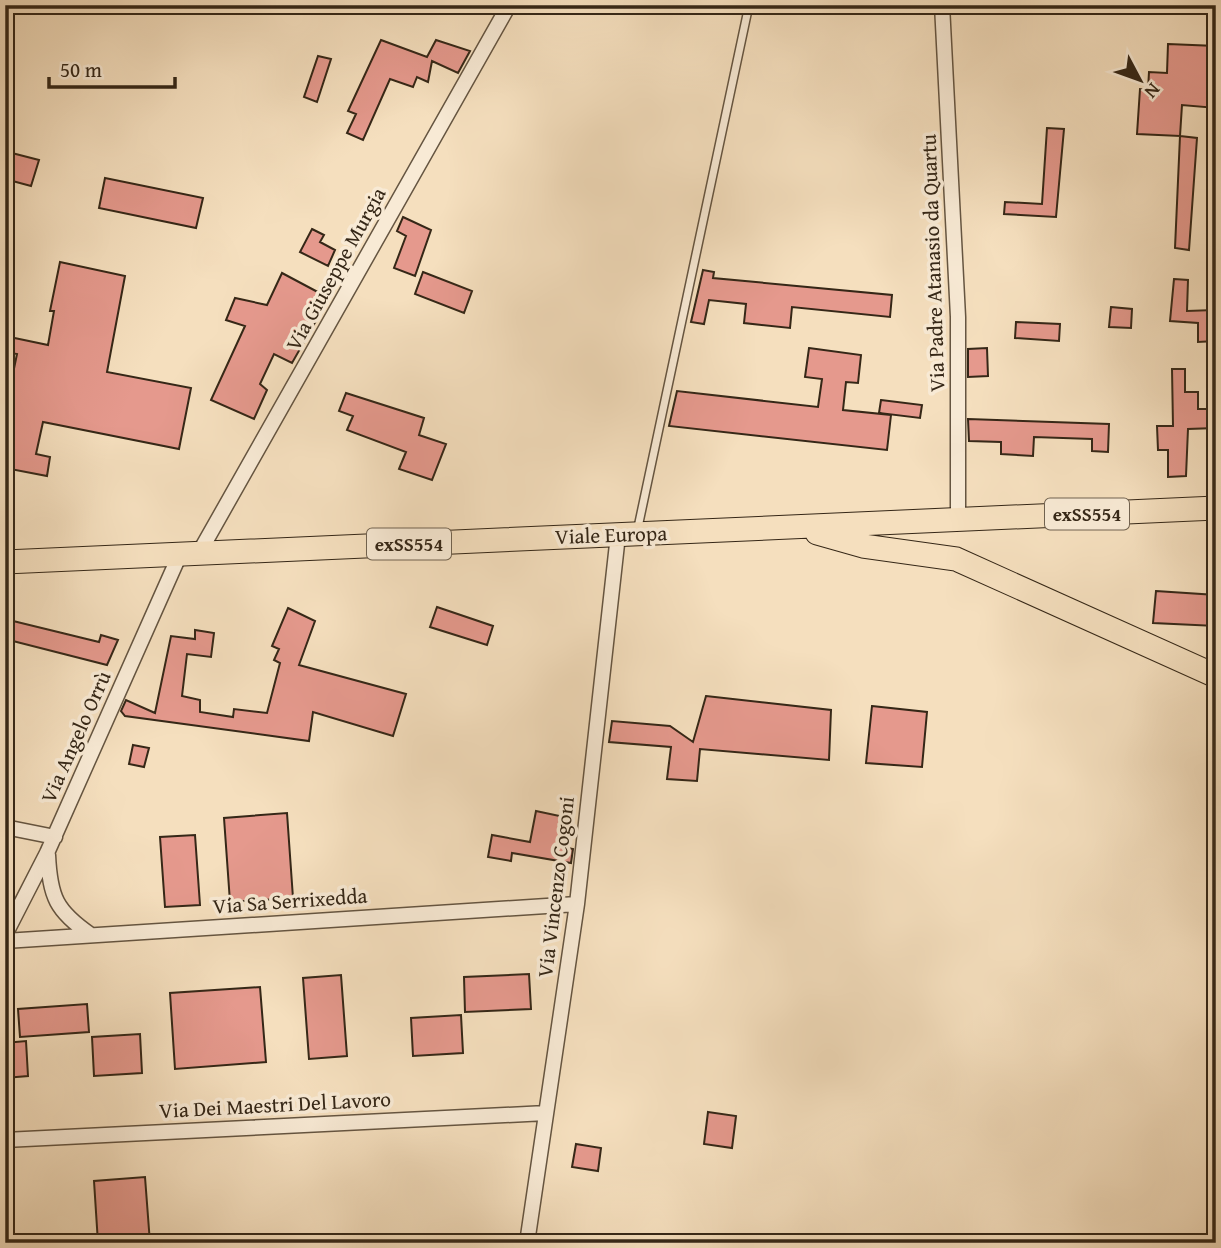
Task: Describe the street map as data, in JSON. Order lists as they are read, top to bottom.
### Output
{
  "streets": {
    "main road": ["exSS554", "Viale Europa"],
    "street": [
      "Via Padre Atanasio da Quartu",
      "Via Giuseppe Murgia",
      "Via Angelo Orrù",
      "Via Vincenzo Cogoni",
      "Via Sa Serrixedda",
      "Via Dei Maestri Del Lavoro"
    ]
  },
  "crossings": [
    ["Via Padre Atanasio da Quartu", "Viale Europa"],
    ["Via Giuseppe Murgia", "Viale Europa"],
    ["Via Giuseppe Murgia", "Via Angelo Orrù"],
    ["Viale Europa", "Via Angelo Orrù"],
    ["Viale Europa", "Via Vincenzo Cogoni"],
    ["Via Vincenzo Cogoni", "Via Sa Serrixedda"],
    ["Via Vincenzo Cogoni", "Via Dei Maestri Del Lavoro"]
  ],
  "scale_bar": "50 m",
  "north": "bottom right"
}
